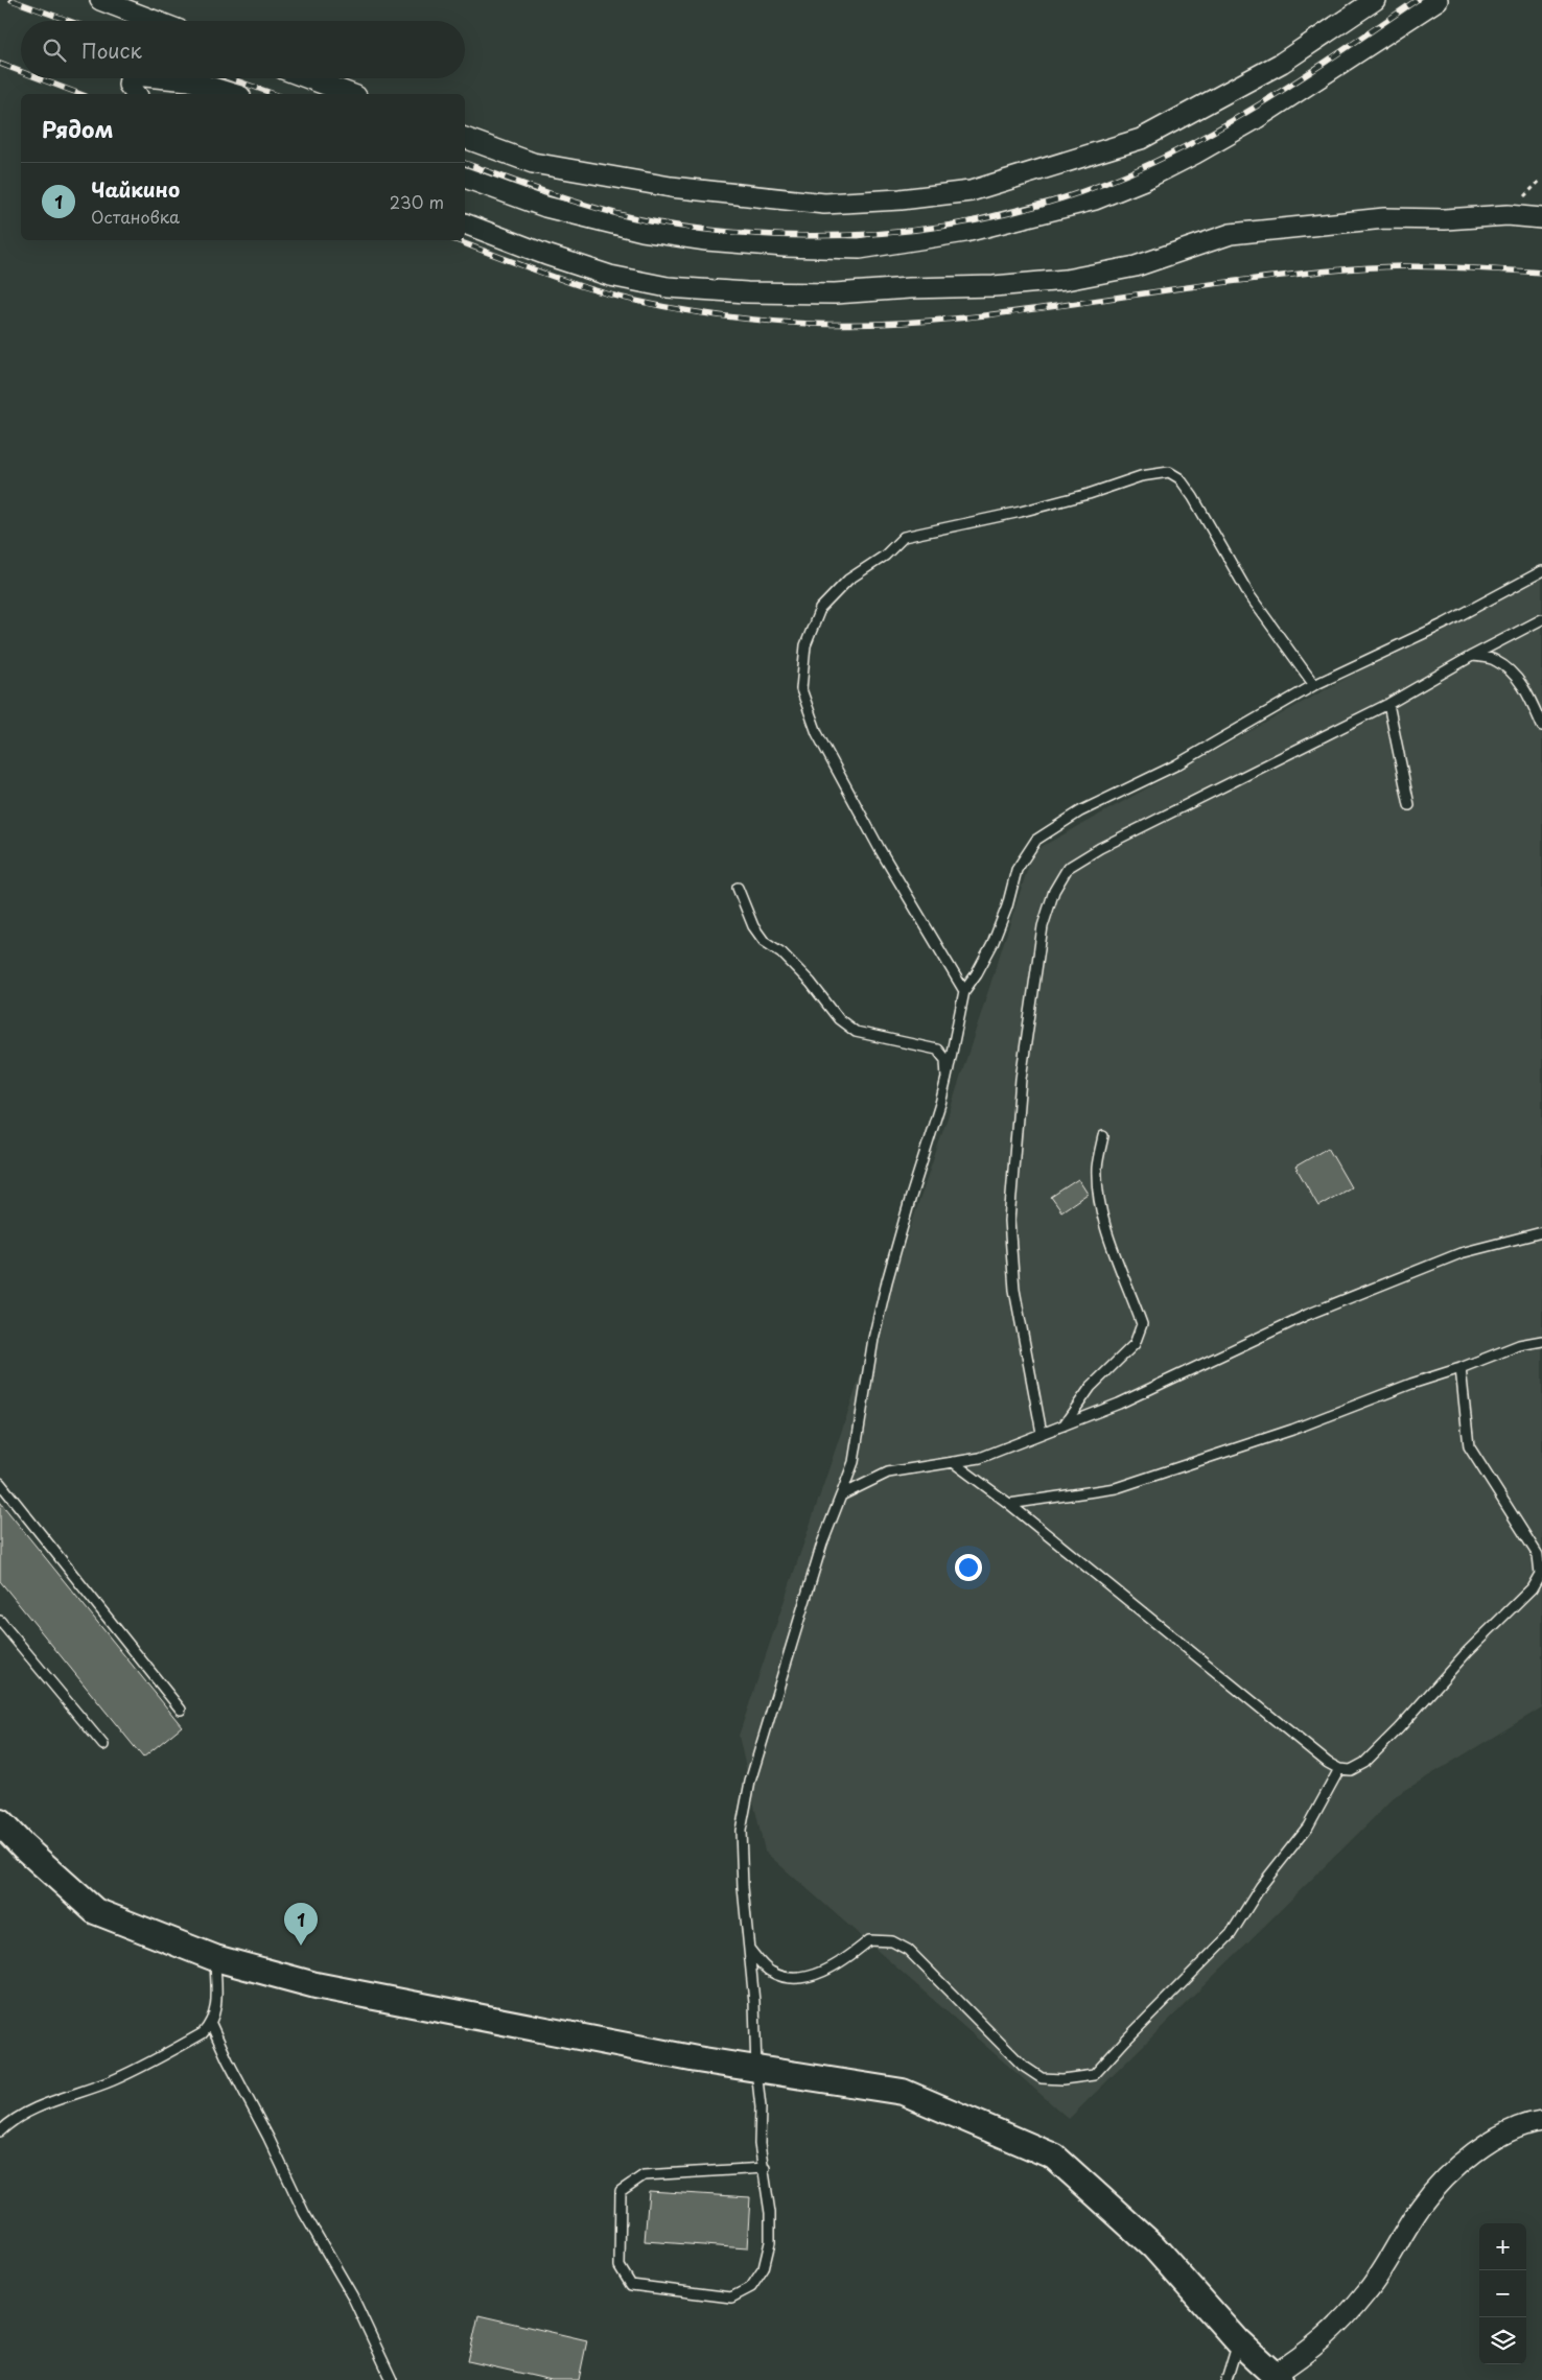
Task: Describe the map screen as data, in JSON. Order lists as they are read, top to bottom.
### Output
{
  "page": {
    "search": "Поиск",
    "heading": "Рядом",
    "list": [
      {
        "mark": "1",
        "name": "Чайкино",
        "note": "Остановка",
        "value": "230 m"
      }
    ],
    "pins": "1",
    "map_buttons": ["+", "−"]
  }
}
